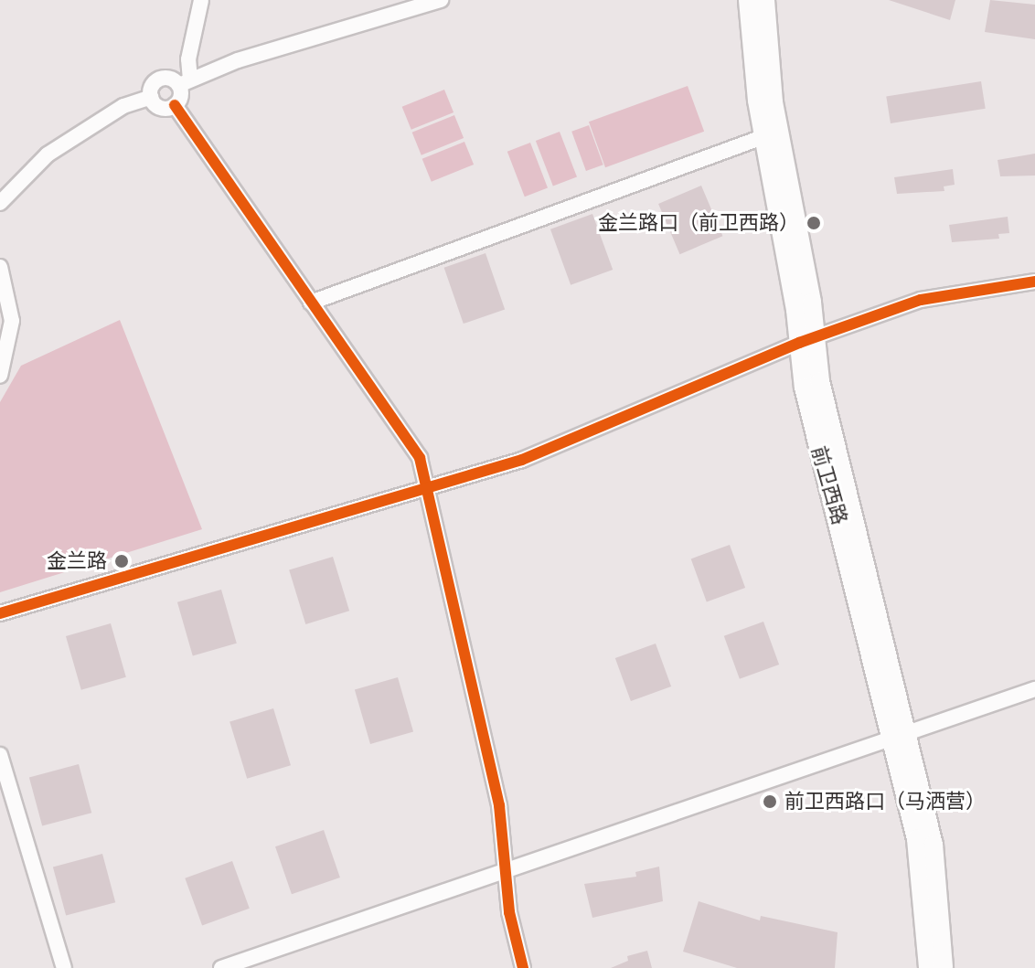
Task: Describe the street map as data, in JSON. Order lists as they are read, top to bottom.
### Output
{
  "streets": {
    "main road": ["前卫西路"]
  },
  "places": ["金兰路口（前卫西路）", "金兰路", "前卫西路口（马洒营）"]
}
